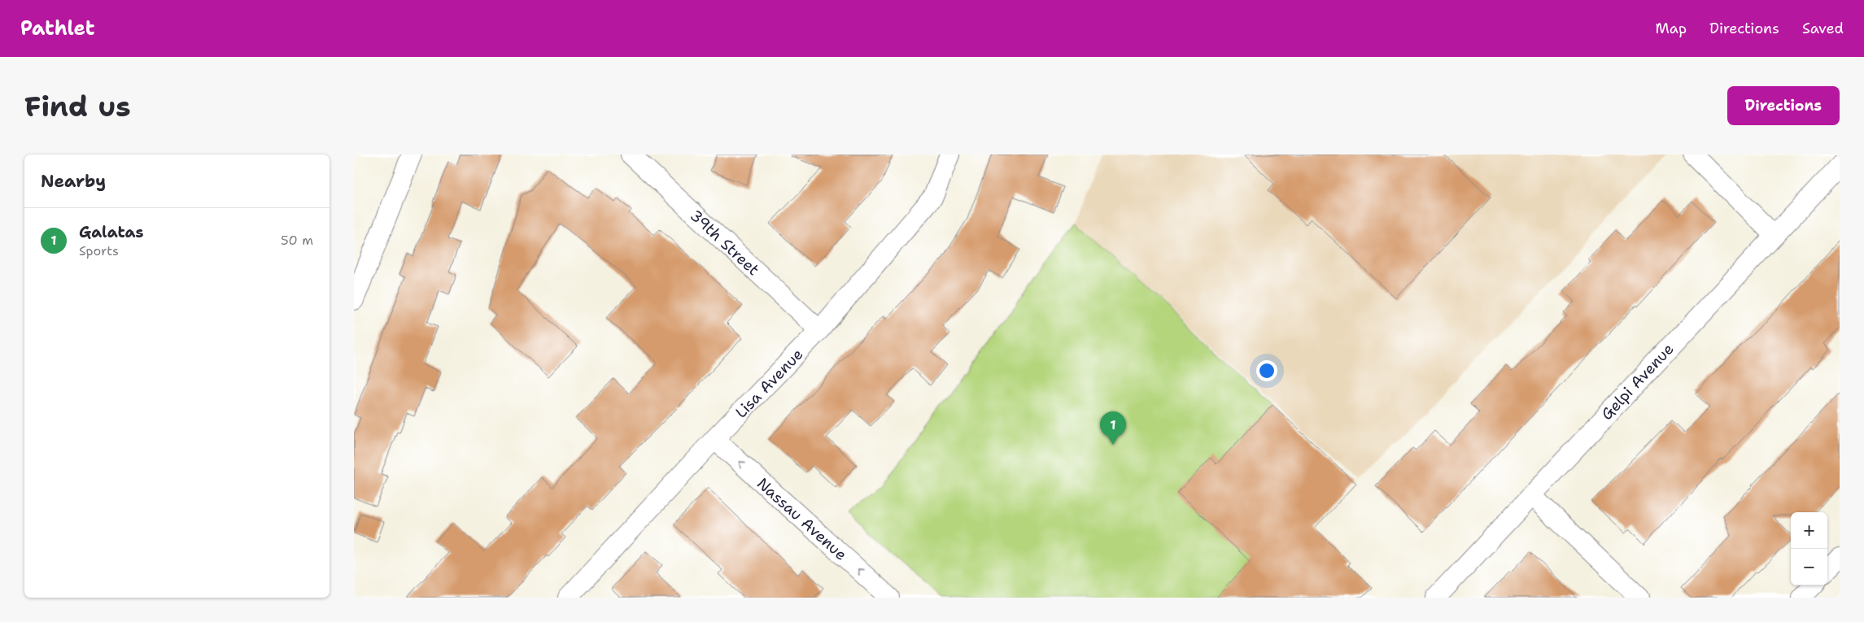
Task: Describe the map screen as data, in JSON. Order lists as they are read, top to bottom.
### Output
{
  "streets": {
    "street": [
      "39th Street",
      "Gelpi Avenue",
      "Lisa Avenue",
      "Nassau Avenue"
    ]
  },
  "crossings": [
    ["39th Street", "Lisa Avenue"],
    ["Lisa Avenue", "Nassau Avenue"]
  ],
  "one_way": ["Nassau Avenue"],
  "page": {
    "header": "Pathlet",
    "nav": ["Map", "Directions", "Saved"],
    "buttons": "Directions",
    "title": "Find us",
    "heading": "Nearby",
    "list": [
      {
        "mark": "1",
        "name": "Galatas",
        "note": "Sports",
        "value": "50 m"
      }
    ],
    "pins": "1",
    "map_buttons": ["+", "−"]
  }
}
